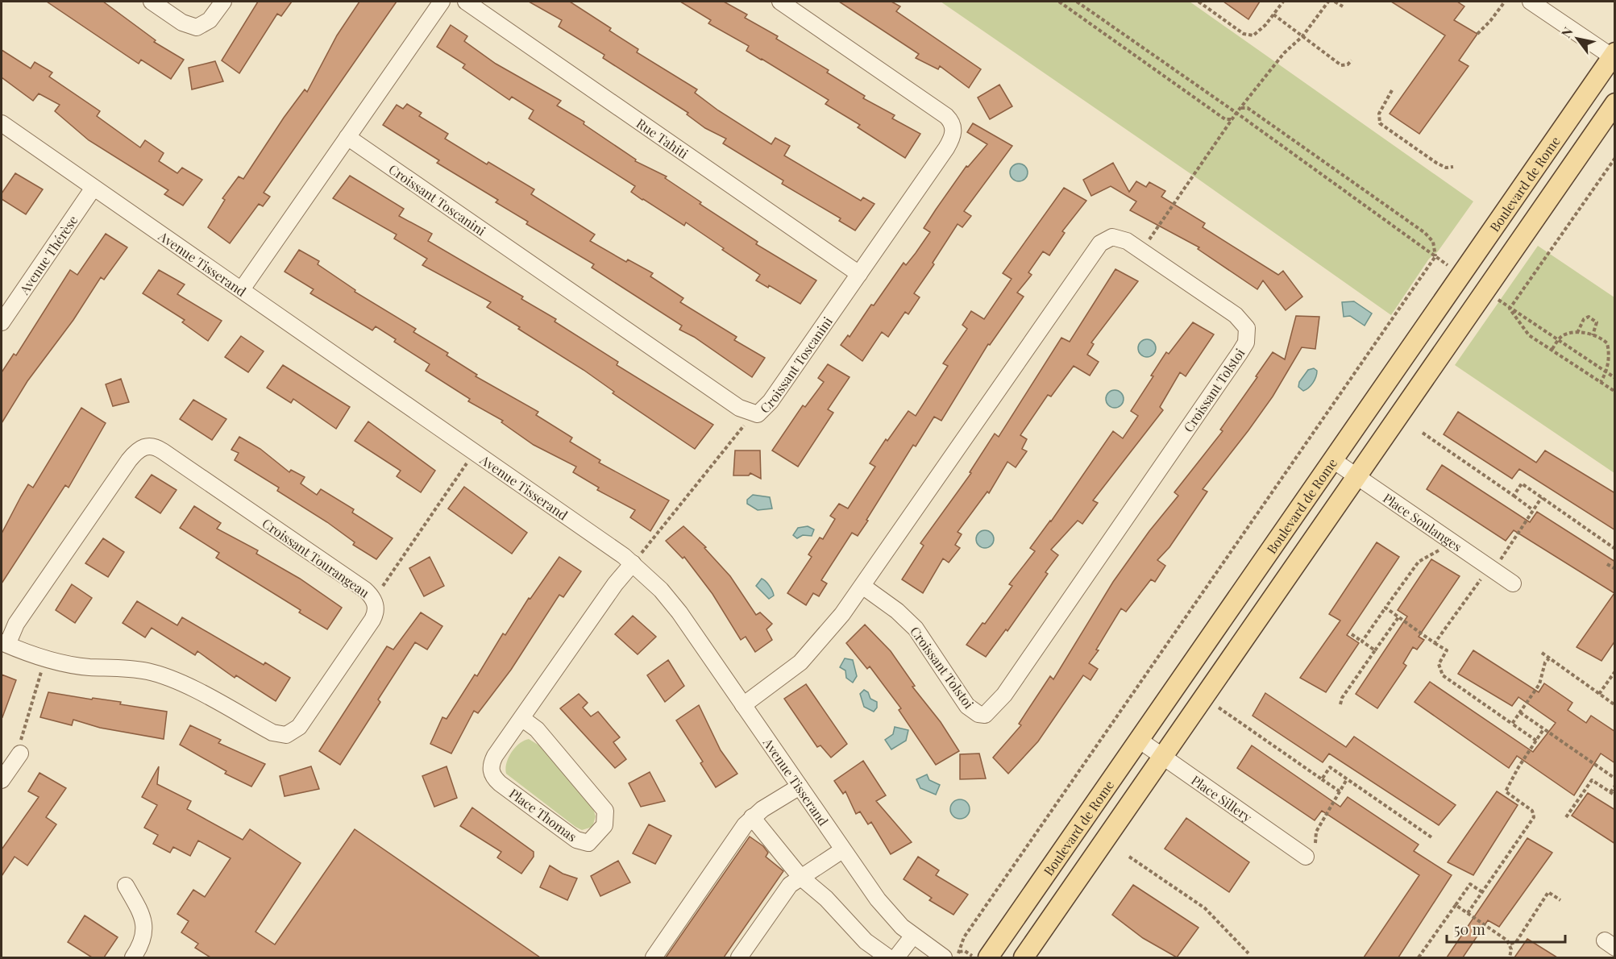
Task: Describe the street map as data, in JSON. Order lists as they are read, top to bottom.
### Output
{
  "streets": {
    "main road": ["Boulevard de Rome"],
    "street": [
      "Rue Tahiti",
      "Croissant Toscanini",
      "Avenue Thérèse",
      "Avenue Tisserand",
      "Croissant Tolstoi",
      "Place Soulanges",
      "Croissant Tourangeau",
      "Place Sillery",
      "Place Thomas"
    ]
  },
  "crossings": [
    ["Rue Tahiti", "Croissant Toscanini"],
    ["Boulevard de Rome", "Place Soulanges"],
    ["Boulevard de Rome", "Place Sillery"],
    ["Avenue Thérèse", "Avenue Tisserand"],
    ["Avenue Tisserand", "Croissant Tolstoi"],
    ["Avenue Tisserand", "Place Thomas"]
  ],
  "scale_bar": "50 m",
  "north": "top left"
}
